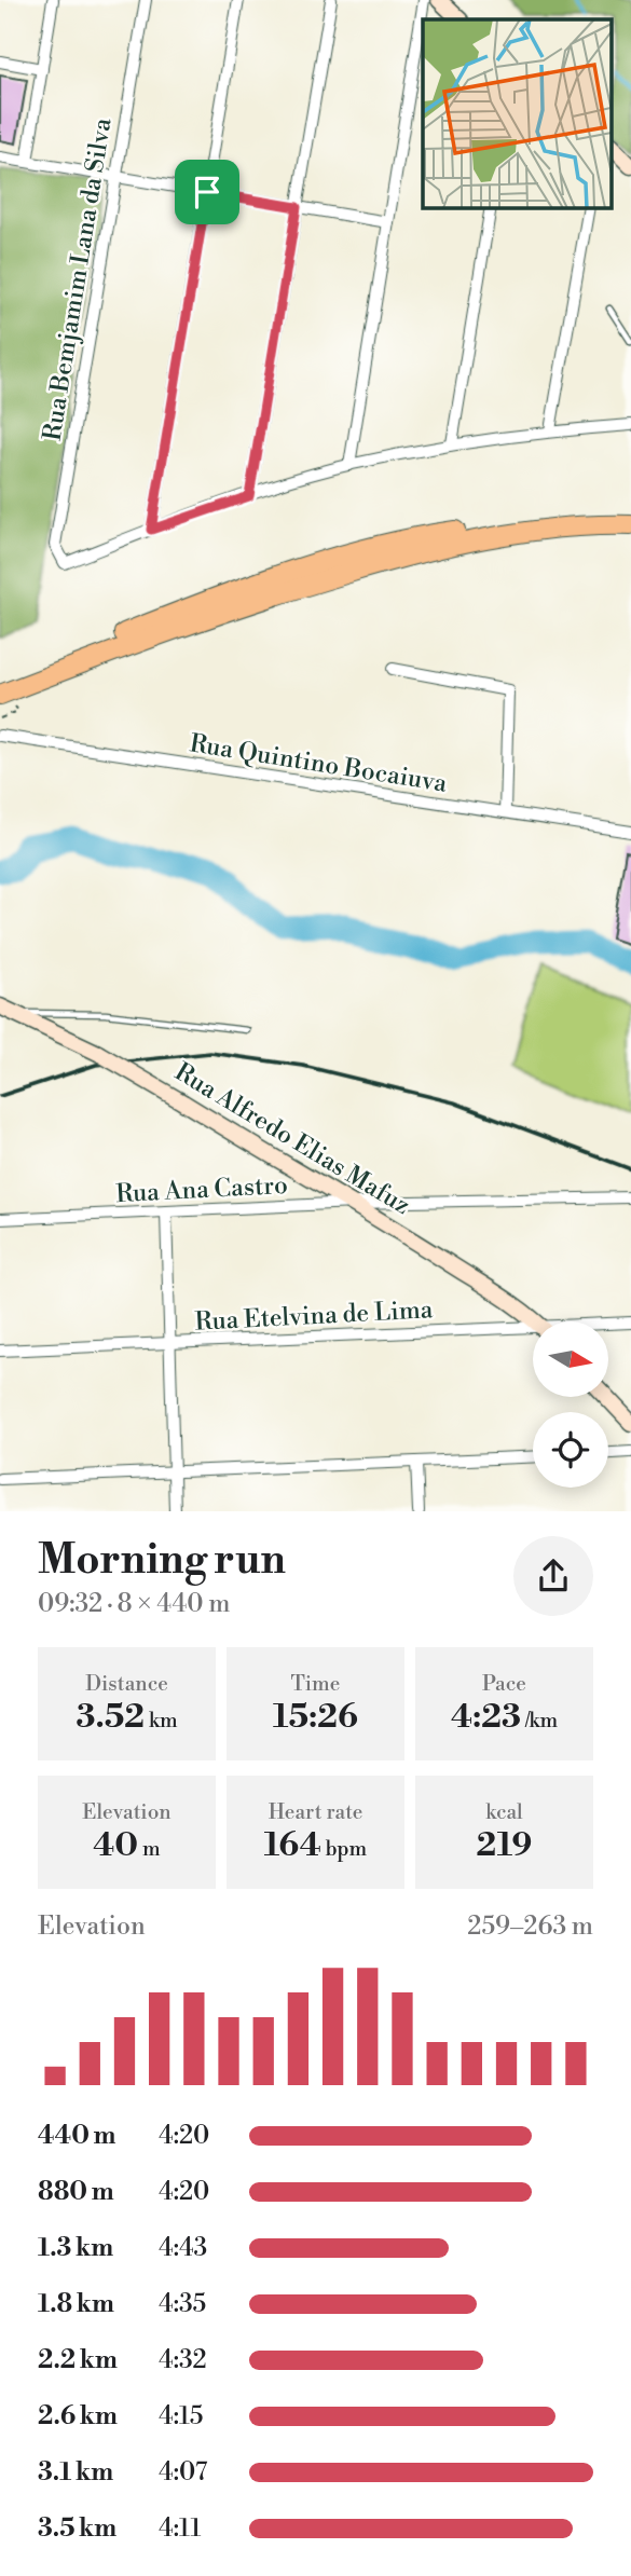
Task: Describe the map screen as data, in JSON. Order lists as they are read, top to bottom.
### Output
{
  "streets": {
    "street": [
      "Rua Bemjamim Lana da Silva",
      "Rua Quintino Bocaiuva",
      "Rua Alfredo Elias Mafuz",
      "Rua Ana Castro",
      "Rua Etelvina de Lima"
    ]
  },
  "crossings": [
    ["Rua Alfredo Elias Mafuz", "Rua Ana Castro"]
  ],
  "north": "right",
  "page": {
    "heading": ["Morning run", "09:32 · 8 × 440 m"],
    "stats": [
      ["Distance", "3.52 km"],
      ["Time", "15:26"],
      ["Pace", "4:23 /km"],
      ["Elevation", "40 m"],
      ["Heart rate", "164 bpm"],
      ["kcal", "219"]
    ],
    "chart": ["Elevation", "259–263 m"],
    "list": [
      {
        "name": "440 m",
        "note": "4:20"
      },
      {
        "name": "880 m",
        "note": "4:20"
      },
      {
        "name": "1.3 km",
        "note": "4:43"
      },
      {
        "name": "1.8 km",
        "note": "4:35"
      },
      {
        "name": "2.2 km",
        "note": "4:32"
      },
      {
        "name": "2.6 km",
        "note": "4:15"
      },
      {
        "name": "3.1 km",
        "note": "4:07"
      },
      {
        "name": "3.5 km",
        "note": "4:11"
      }
    ]
  }
}
